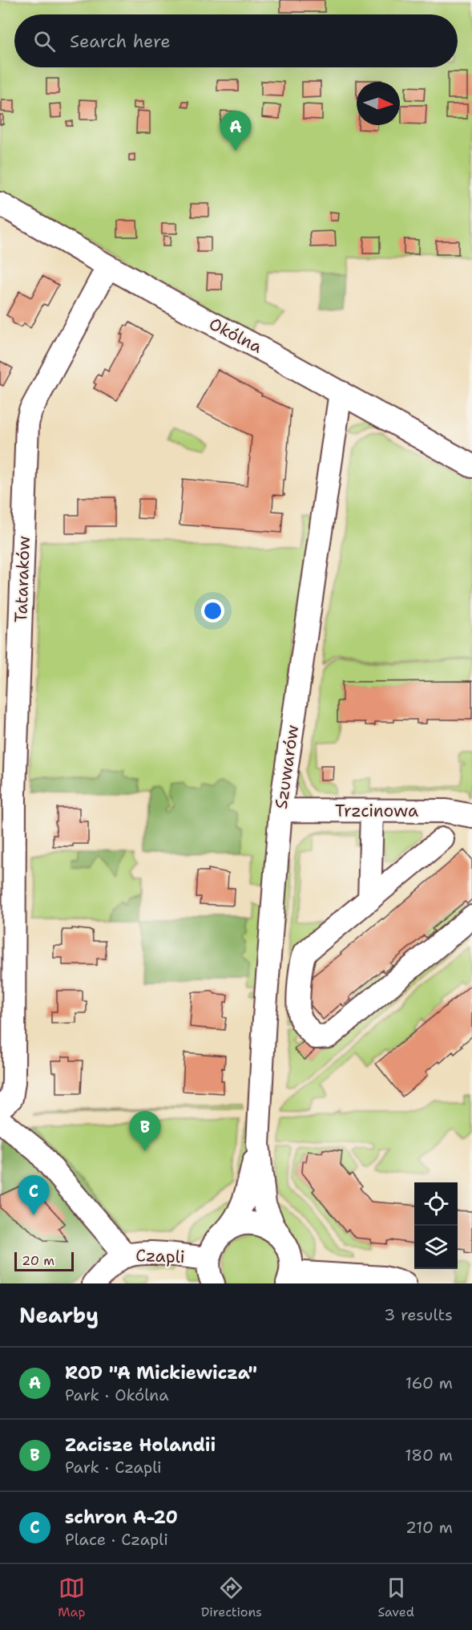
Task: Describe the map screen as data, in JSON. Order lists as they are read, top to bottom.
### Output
{
  "streets": {
    "street": [
      "Okólna",
      "Tataraków",
      "Szuwarów",
      "Trzcinowa",
      "Czapli"
    ]
  },
  "crossings": [
    ["Okólna", "Tataraków"],
    ["Okólna", "Szuwarów"],
    ["Szuwarów", "Trzcinowa"]
  ],
  "scale_bar": "20 m",
  "north": "right",
  "page": {
    "search": "Search here",
    "pins": ["A", "B", "C"],
    "scale": "20 m",
    "heading": ["Nearby", "3 results"],
    "list": [
      {
        "mark": "A",
        "name": "ROD \"A Mickiewicza\"",
        "note": "Park · Okólna",
        "value": "160 m"
      },
      {
        "mark": "B",
        "name": "Zacisze Holandii",
        "note": "Park · Czapli",
        "value": "180 m"
      },
      {
        "mark": "C",
        "name": "schron A-20",
        "note": "Place · Czapli",
        "value": "210 m"
      }
    ],
    "nav": ["Map", "Directions", "Saved"]
  }
}
